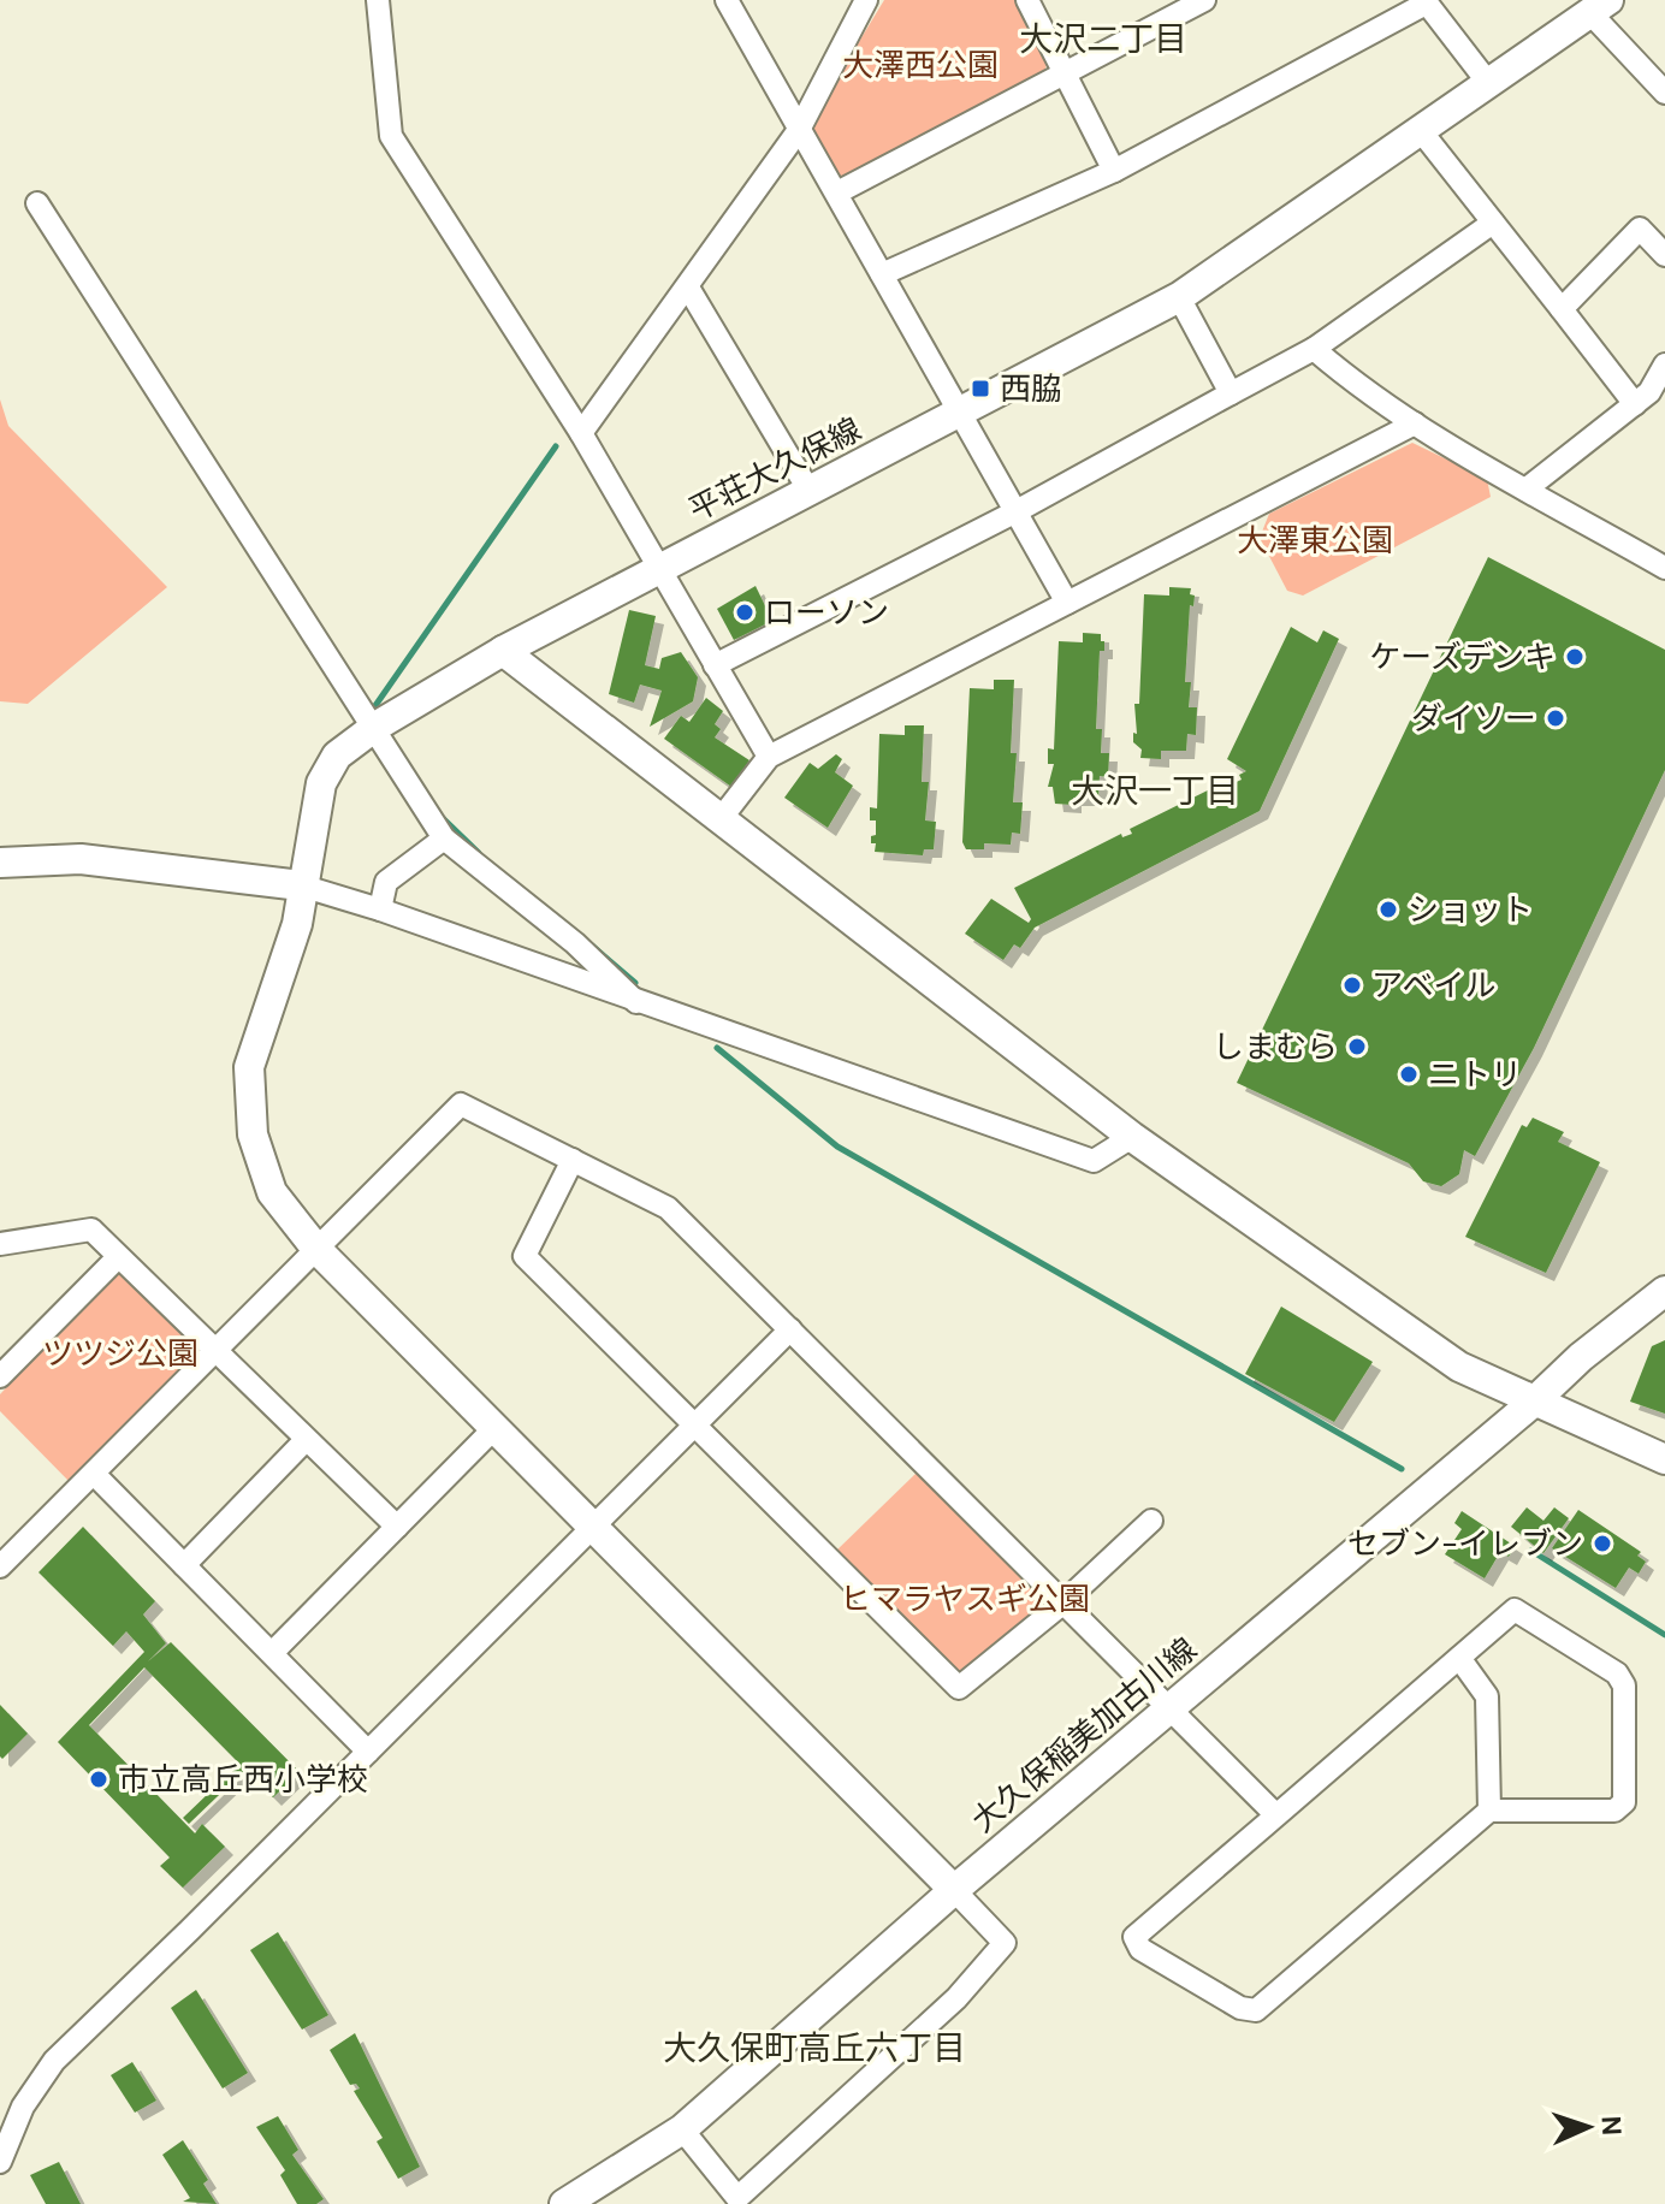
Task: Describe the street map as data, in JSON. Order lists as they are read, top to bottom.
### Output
{
  "streets": {
    "main road": ["平荘大久保線", "大久保稲美加古川線"]
  },
  "crossings": [
    ["平荘大久保線", "大久保稲美加古川線"]
  ],
  "districts": ["大沢二丁目", "大沢一丁目", "大久保町高丘六丁目"],
  "parks": [
    "大澤西公園",
    "大澤東公園",
    "ツツジ公園",
    "ヒマラヤスギ公園"
  ],
  "places": {
    "transit": ["西脇"],
    "other": [
      "ローソン",
      "ケーズデンキ",
      "ダイソー",
      "ショット",
      "アベイル",
      "しまむら",
      "ニトリ",
      "セブン-イレブン",
      "市立高丘西小学校"
    ]
  },
  "north": "right"
}
